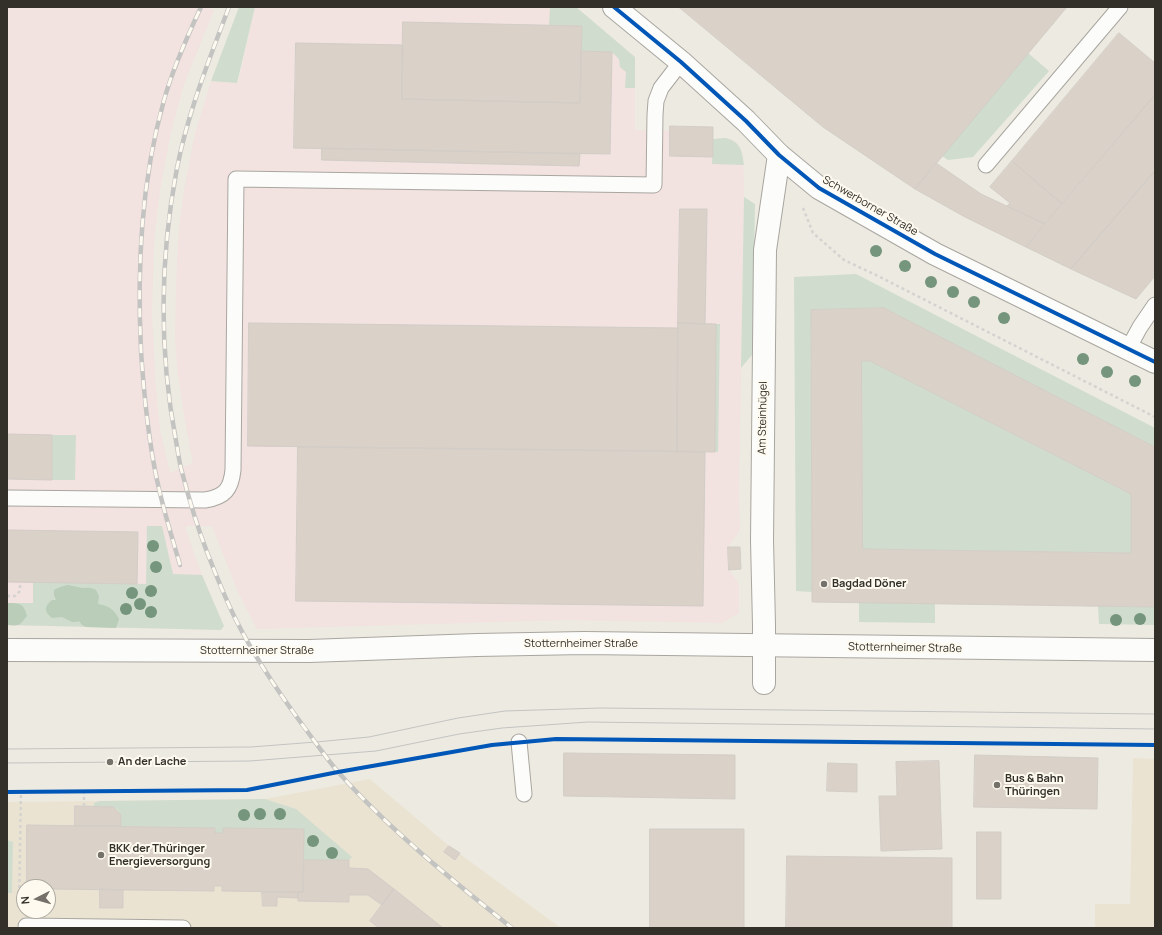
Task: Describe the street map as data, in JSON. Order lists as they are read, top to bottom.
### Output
{
  "streets": {
    "street": ["Schwerborner Straße", "Am Steinhügel", "Stotternheimer Straße"]
  },
  "crossings": [
    ["Schwerborner Straße", "Am Steinhügel"],
    ["Am Steinhügel", "Stotternheimer Straße"]
  ],
  "places": [
    "Bagdad Döner",
    "An der Lache",
    "Bus & Bahn Thüringen",
    "BKK der Thüringer Energieversorgung"
  ],
  "north": "left"
}
